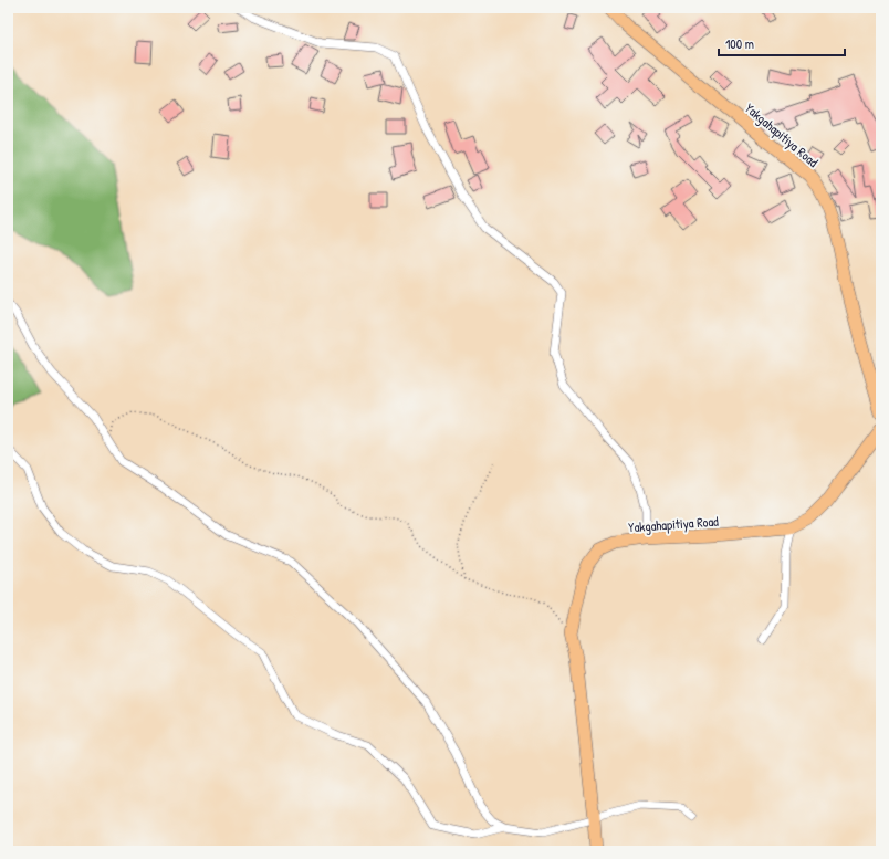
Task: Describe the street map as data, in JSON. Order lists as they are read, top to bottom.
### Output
{
  "streets": {
    "main road": ["Yakgahapitiya Road"]
  },
  "scale_bar": "100 m"
}
